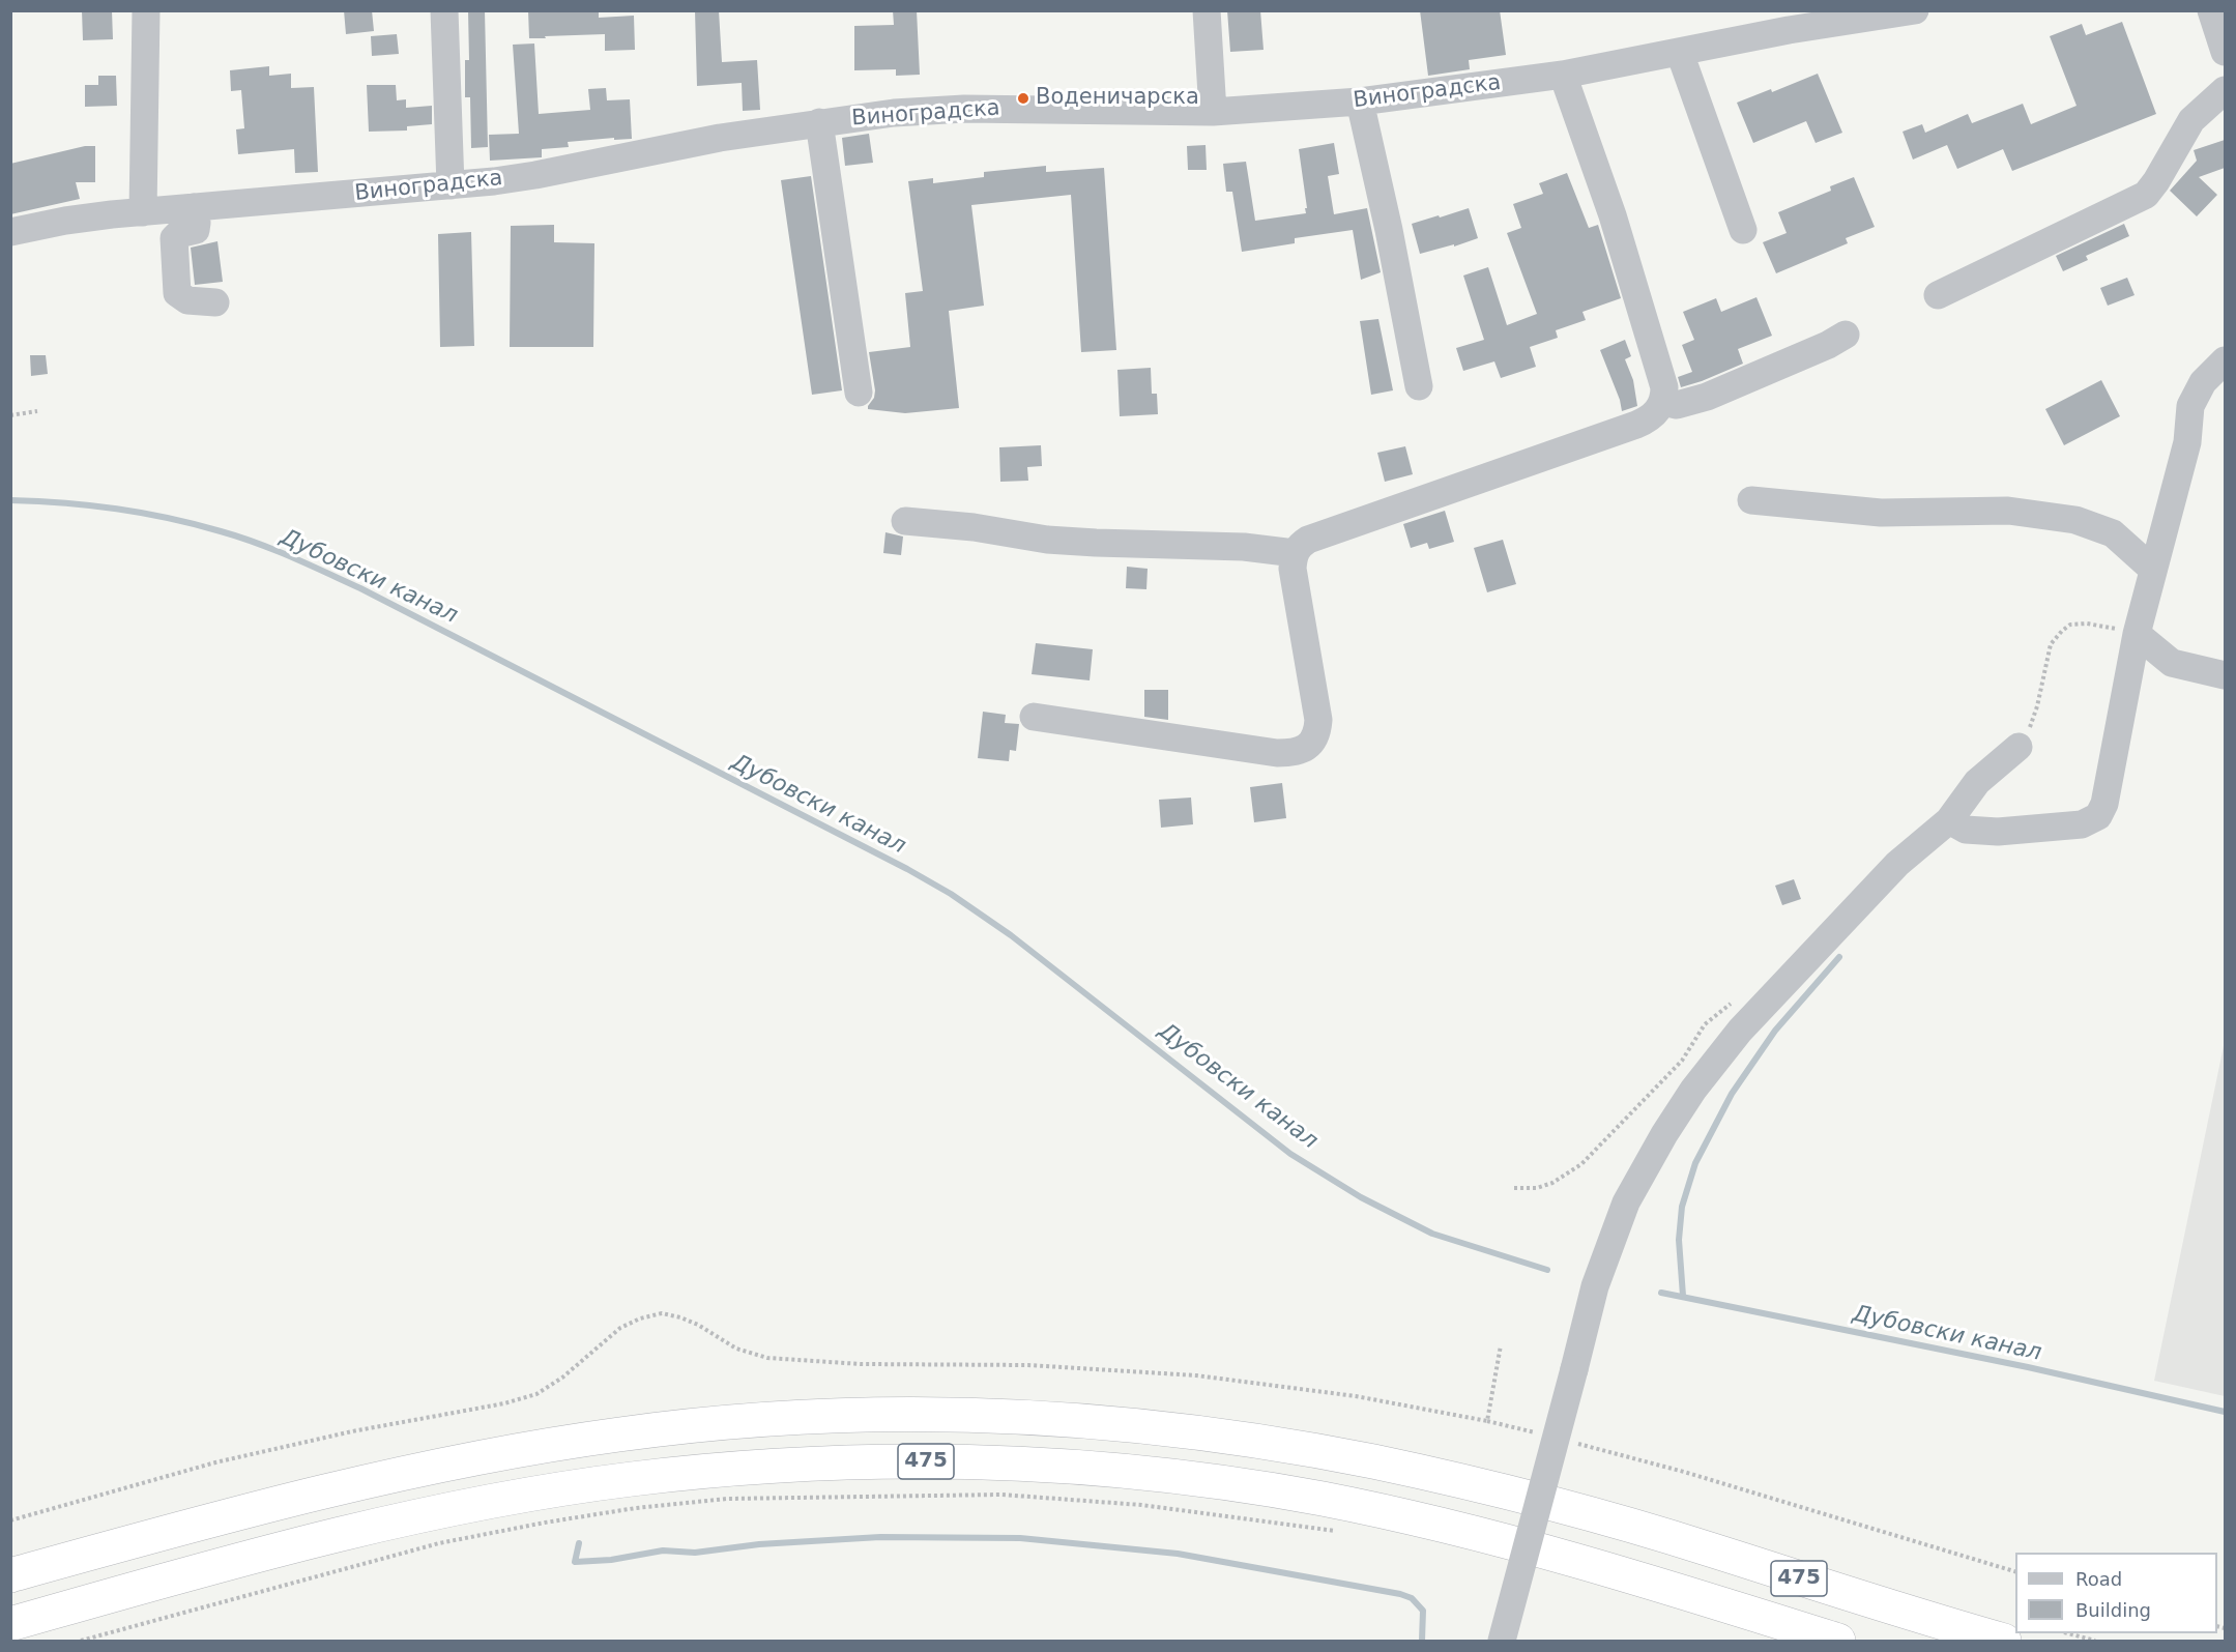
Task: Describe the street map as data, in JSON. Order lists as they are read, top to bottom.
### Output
{
  "streets": {
    "highway": ["475"],
    "street": ["Виноградска"]
  },
  "water": ["Дубовски канал"],
  "places": ["Воденичарска"],
  "legend": ["Road", "Building"]
}
